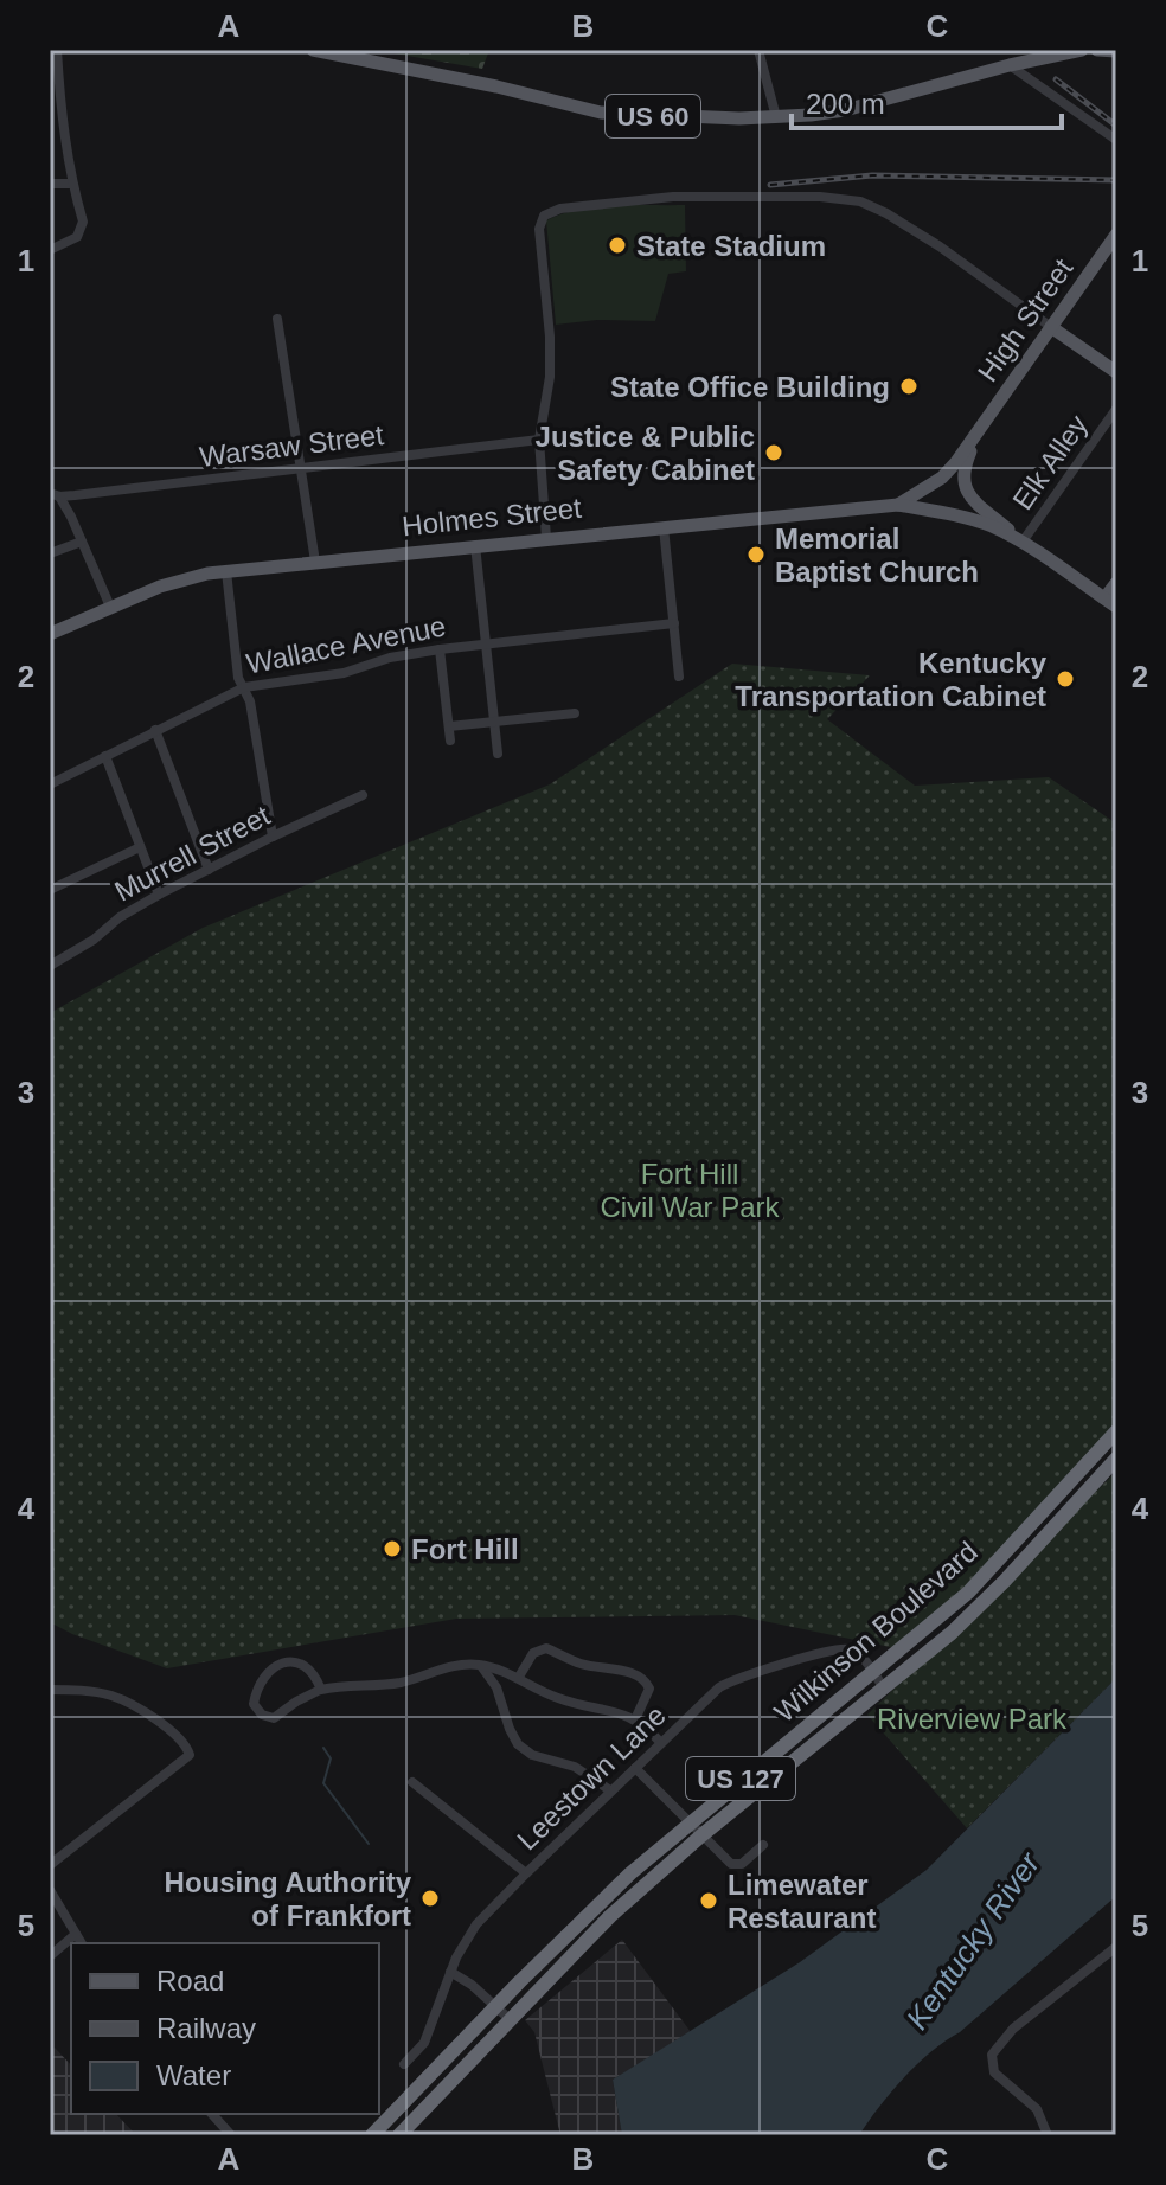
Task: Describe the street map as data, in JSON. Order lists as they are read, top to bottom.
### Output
{
  "streets": {
    "highway": ["Wilkinson Boulevard", "US 127"],
    "main road": ["US 60", "High Street", "Holmes Street"],
    "street": [
      "Warsaw Street",
      "Elk Alley",
      "Wallace Avenue",
      "Murrell Street",
      "Leestown Lane"
    ]
  },
  "crossings": [
    ["High Street", "Elk Alley"],
    ["High Street", "Holmes Street"],
    ["Elk Alley", "Holmes Street"],
    ["Wilkinson Boulevard", "Leestown Lane"]
  ],
  "water": ["Kentucky River"],
  "parks": ["Fort Hill Civil War Park", "Riverview Park"],
  "places": [
    "State Stadium",
    "State Office Building",
    "Justice & Public Safety Cabinet",
    "Memorial Baptist Church",
    "Kentucky Transportation Cabinet",
    "Fort Hill",
    "Housing Authority of Frankfort",
    "Limewater Restaurant"
  ],
  "legend": ["Road", "Railway", "Water"],
  "scale_bar": "200 m",
  "grid": {
    "columns": ["A", "B", "C"],
    "rows": [
      "1",
      "2",
      "3",
      "4",
      "5"
    ]
  }
}
